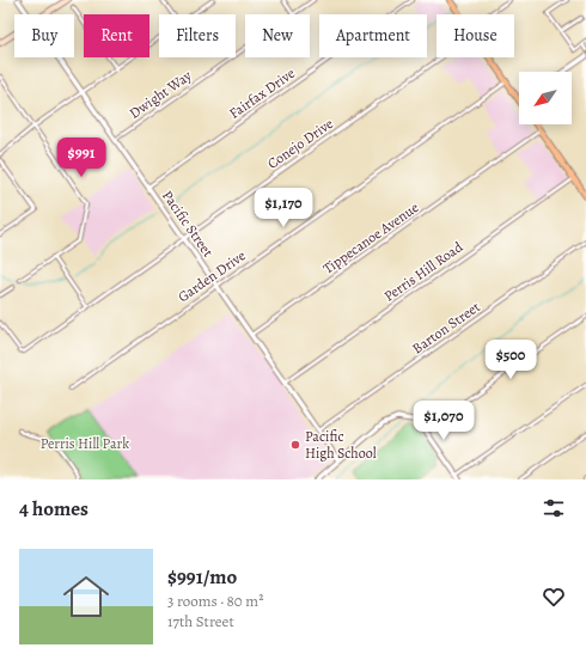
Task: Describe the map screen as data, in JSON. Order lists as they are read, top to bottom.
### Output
{
  "streets": {
    "street": [
      "Fairfax Drive",
      "Dwight Way",
      "Conejo Drive",
      "Pacific Street",
      "Tippecanoe Avenue",
      "Perris Hill Road",
      "Garden Drive",
      "Barton Street"
    ]
  },
  "crossings": [
    ["Fairfax Drive", "Pacific Street"],
    ["Dwight Way", "Pacific Street"],
    ["Conejo Drive", "Pacific Street"],
    ["Pacific Street", "Tippecanoe Avenue"],
    ["Pacific Street", "Perris Hill Road"],
    ["Pacific Street", "Garden Drive"],
    ["Pacific Street", "Barton Street"]
  ],
  "parks": ["Perris Hill Park"],
  "places": ["Pacific High School"],
  "north": "bottom left",
  "page": {
    "chip": [
      "Buy",
      "Rent",
      "Filters",
      "New",
      "Apartment",
      "House"
    ],
    "price": [
      "$991",
      "$1,170",
      "$500",
      "$1,070"
    ],
    "heading": "4 homes",
    "list": [
      {
        "name": "$991/mo",
        "note": "3 rooms · 80 m² · 17th Street"
      }
    ]
  }
}
